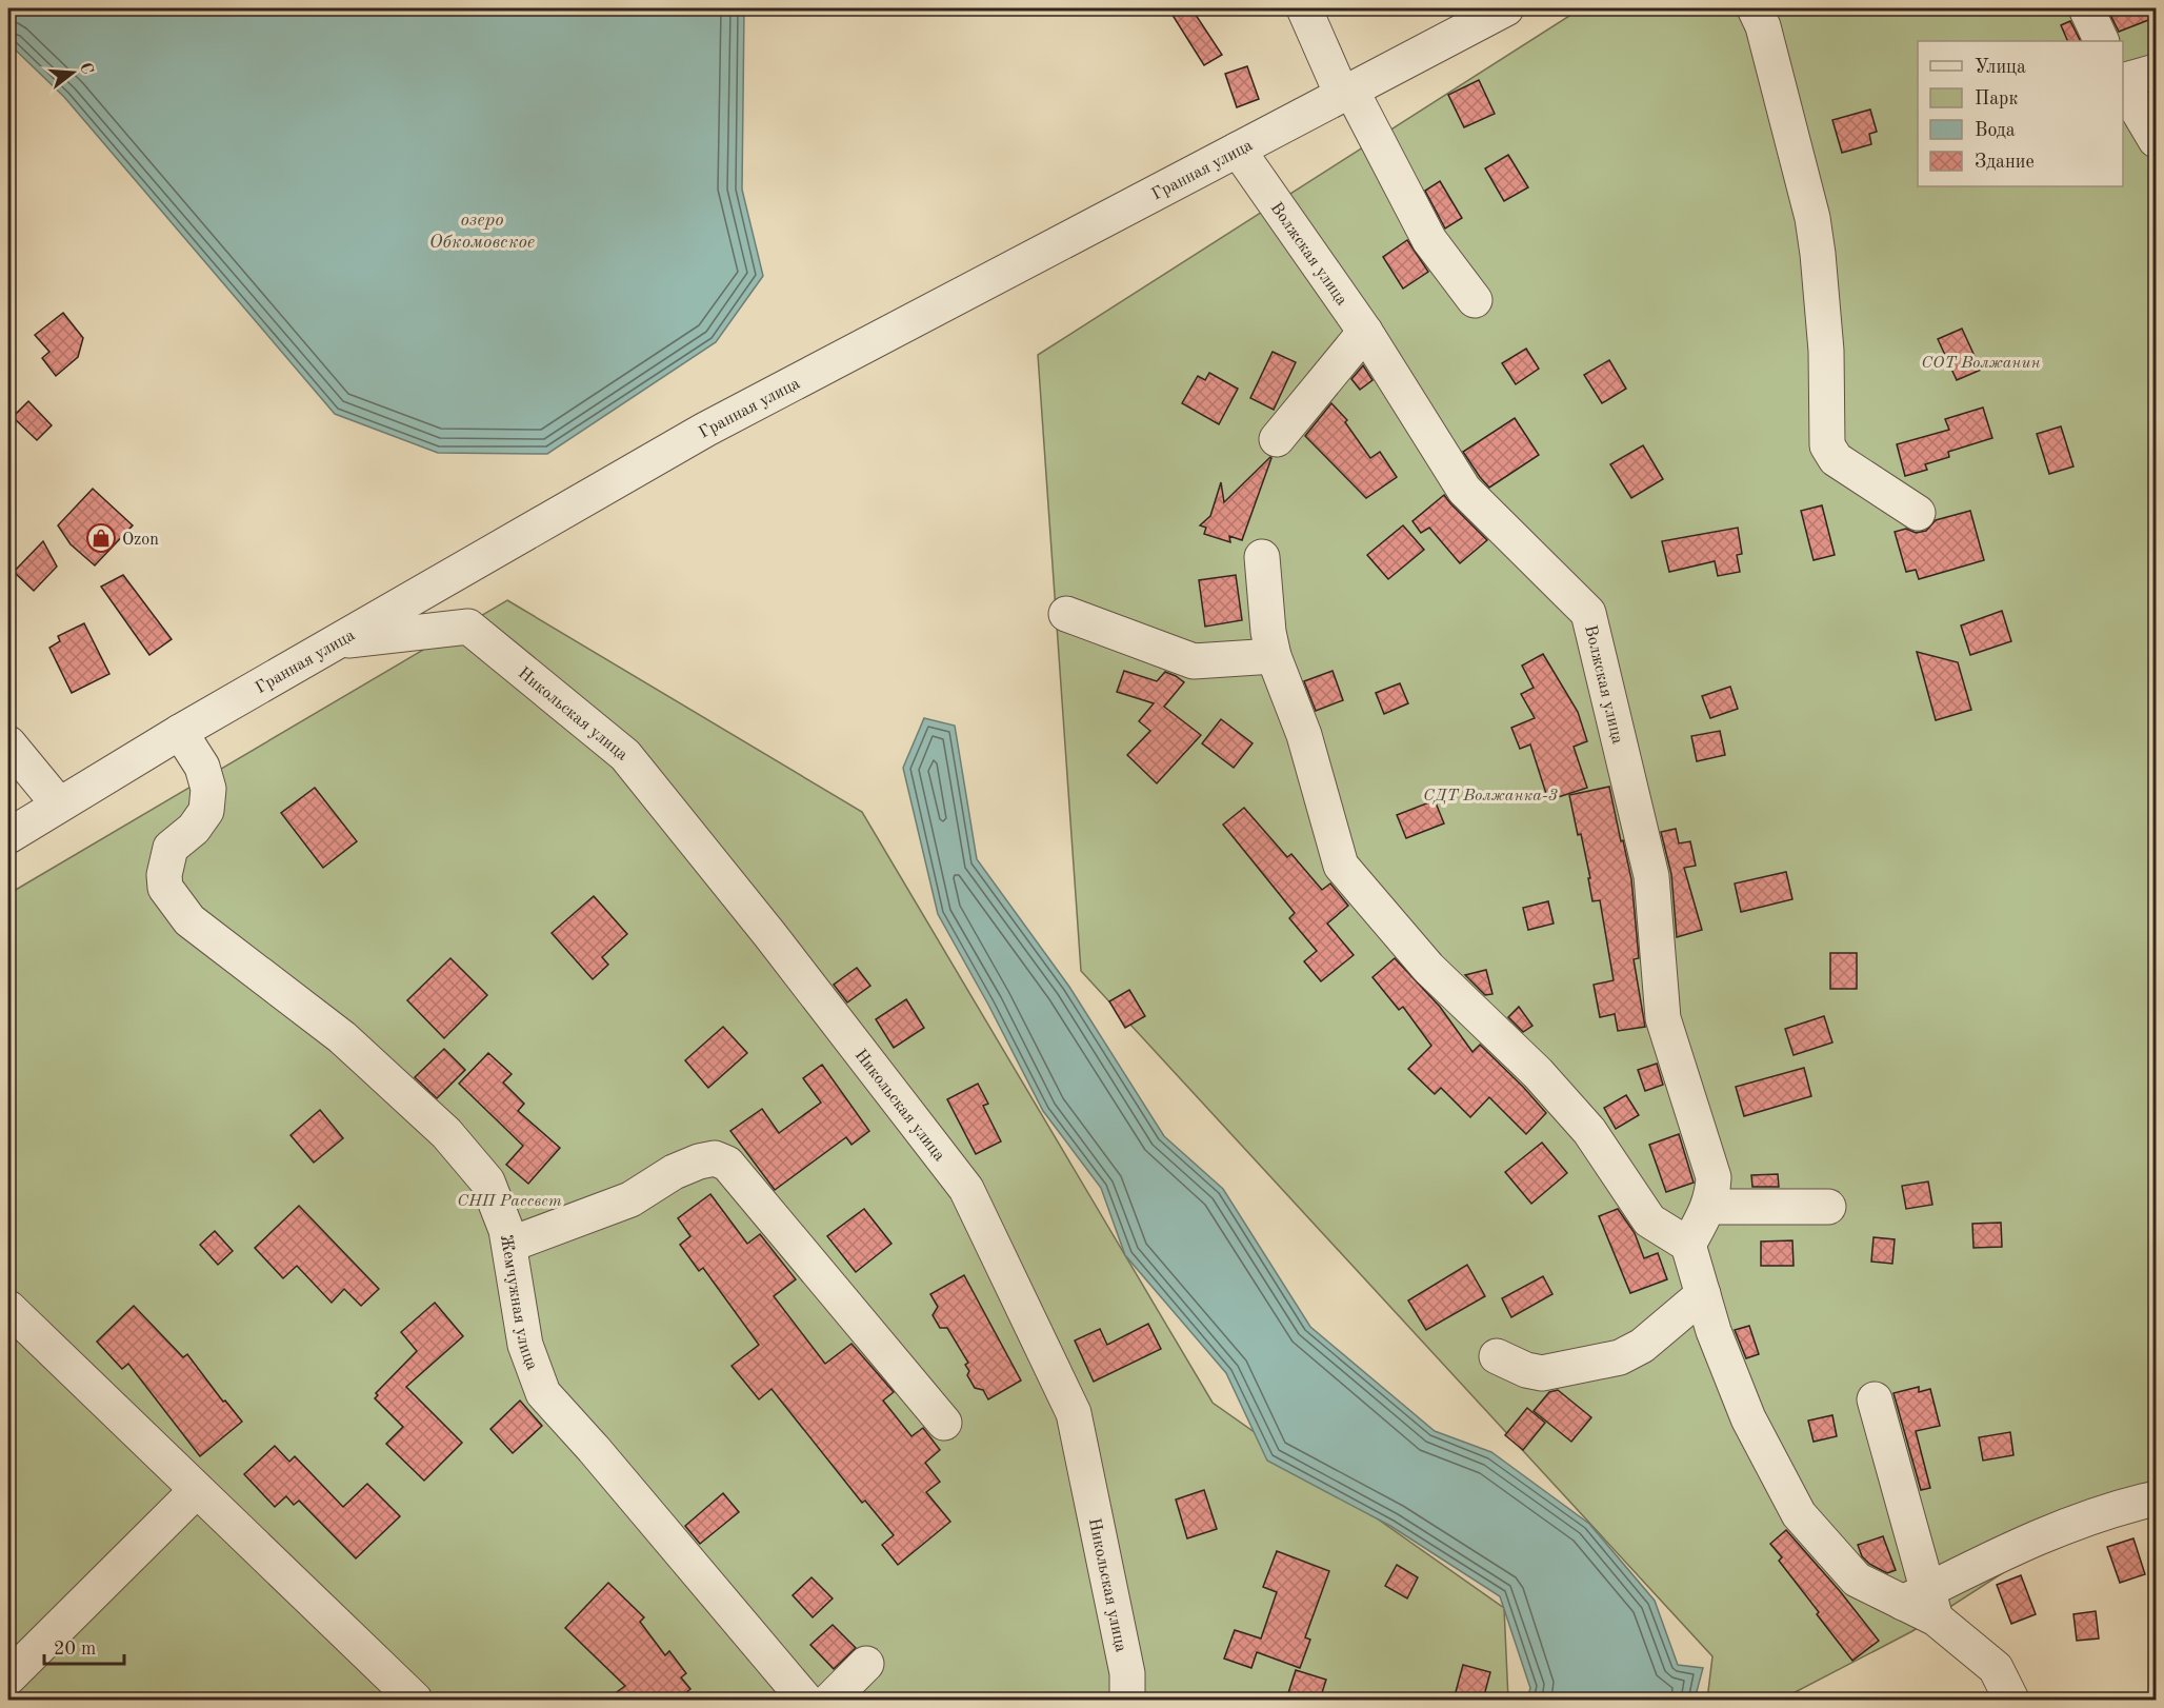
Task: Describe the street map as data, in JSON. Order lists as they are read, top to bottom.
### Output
{
  "streets": {
    "street": [
      "Гранная улица",
      "Волжская улица",
      "Никольская улица",
      "Жемчужная улица"
    ]
  },
  "crossings": [
    ["Гранная улица", "Волжская улица"],
    ["Гранная улица", "Никольская улица"],
    ["Гранная улица", "Жемчужная улица"]
  ],
  "water": ["озеро Обкомовское"],
  "parks": ["СОТ Волжанин", "СДТ Волжанка-3", "СНП Рассвет"],
  "places": {
    "shop": ["Ozon"]
  },
  "legend": [
    "Улица",
    "Парк",
    "Вода",
    "Здание"
  ],
  "scale_bar": "20 m",
  "north": "right"
}
